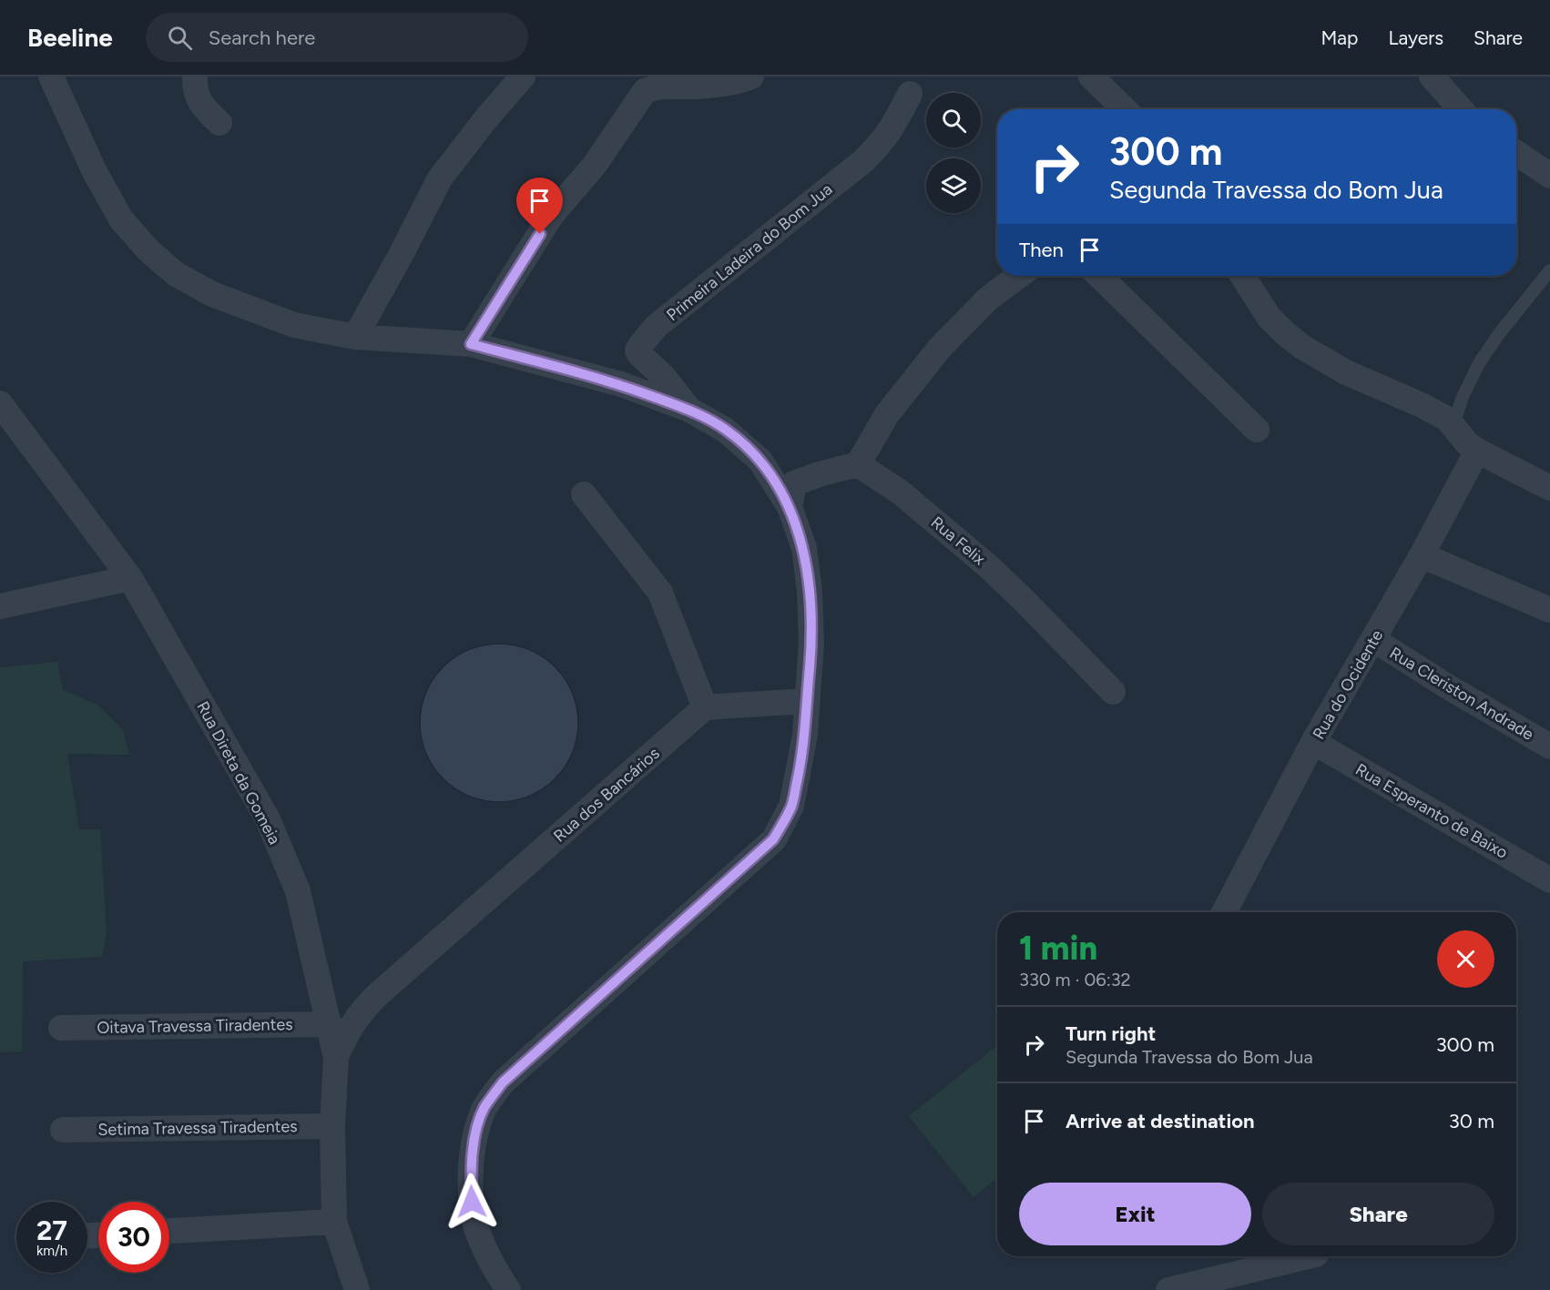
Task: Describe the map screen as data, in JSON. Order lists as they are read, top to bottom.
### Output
{
  "streets": {
    "street": [
      "Primeira Ladeira do Bom Jua",
      "Rua Felix",
      "Rua do Ocidente",
      "Rua Cleriston Andrade",
      "Rua Direta da Gomeia",
      "Rua dos Bancários",
      "Rua Esperanto de Baixo",
      "Oitava Travessa Tiradentes",
      "Setima Travessa Tiradentes"
    ]
  },
  "crossings": [
    ["Rua do Ocidente", "Rua Cleriston Andrade"],
    ["Rua do Ocidente", "Rua Esperanto de Baixo"],
    ["Rua Direta da Gomeia", "Rua dos Bancários"],
    ["Rua Direta da Gomeia", "Oitava Travessa Tiradentes"],
    ["Rua Direta da Gomeia", "Setima Travessa Tiradentes"]
  ],
  "page": {
    "header": "Beeline",
    "search": "Search here",
    "nav": ["Map", "Layers", "Share"],
    "turn": ["300 m", "Segunda Travessa do Bom Jua"],
    "then": "Then",
    "heading": ["1 min", "330 m · 06:32"],
    "list": [
      {
        "name": "Turn right",
        "note": "Segunda Travessa do Bom Jua",
        "value": "300 m"
      },
      {
        "name": "Arrive at destination",
        "value": "30 m"
      }
    ],
    "buttons": ["Exit", "Share"],
    "speed": "27 km/h",
    "limit": "30"
  }
}
